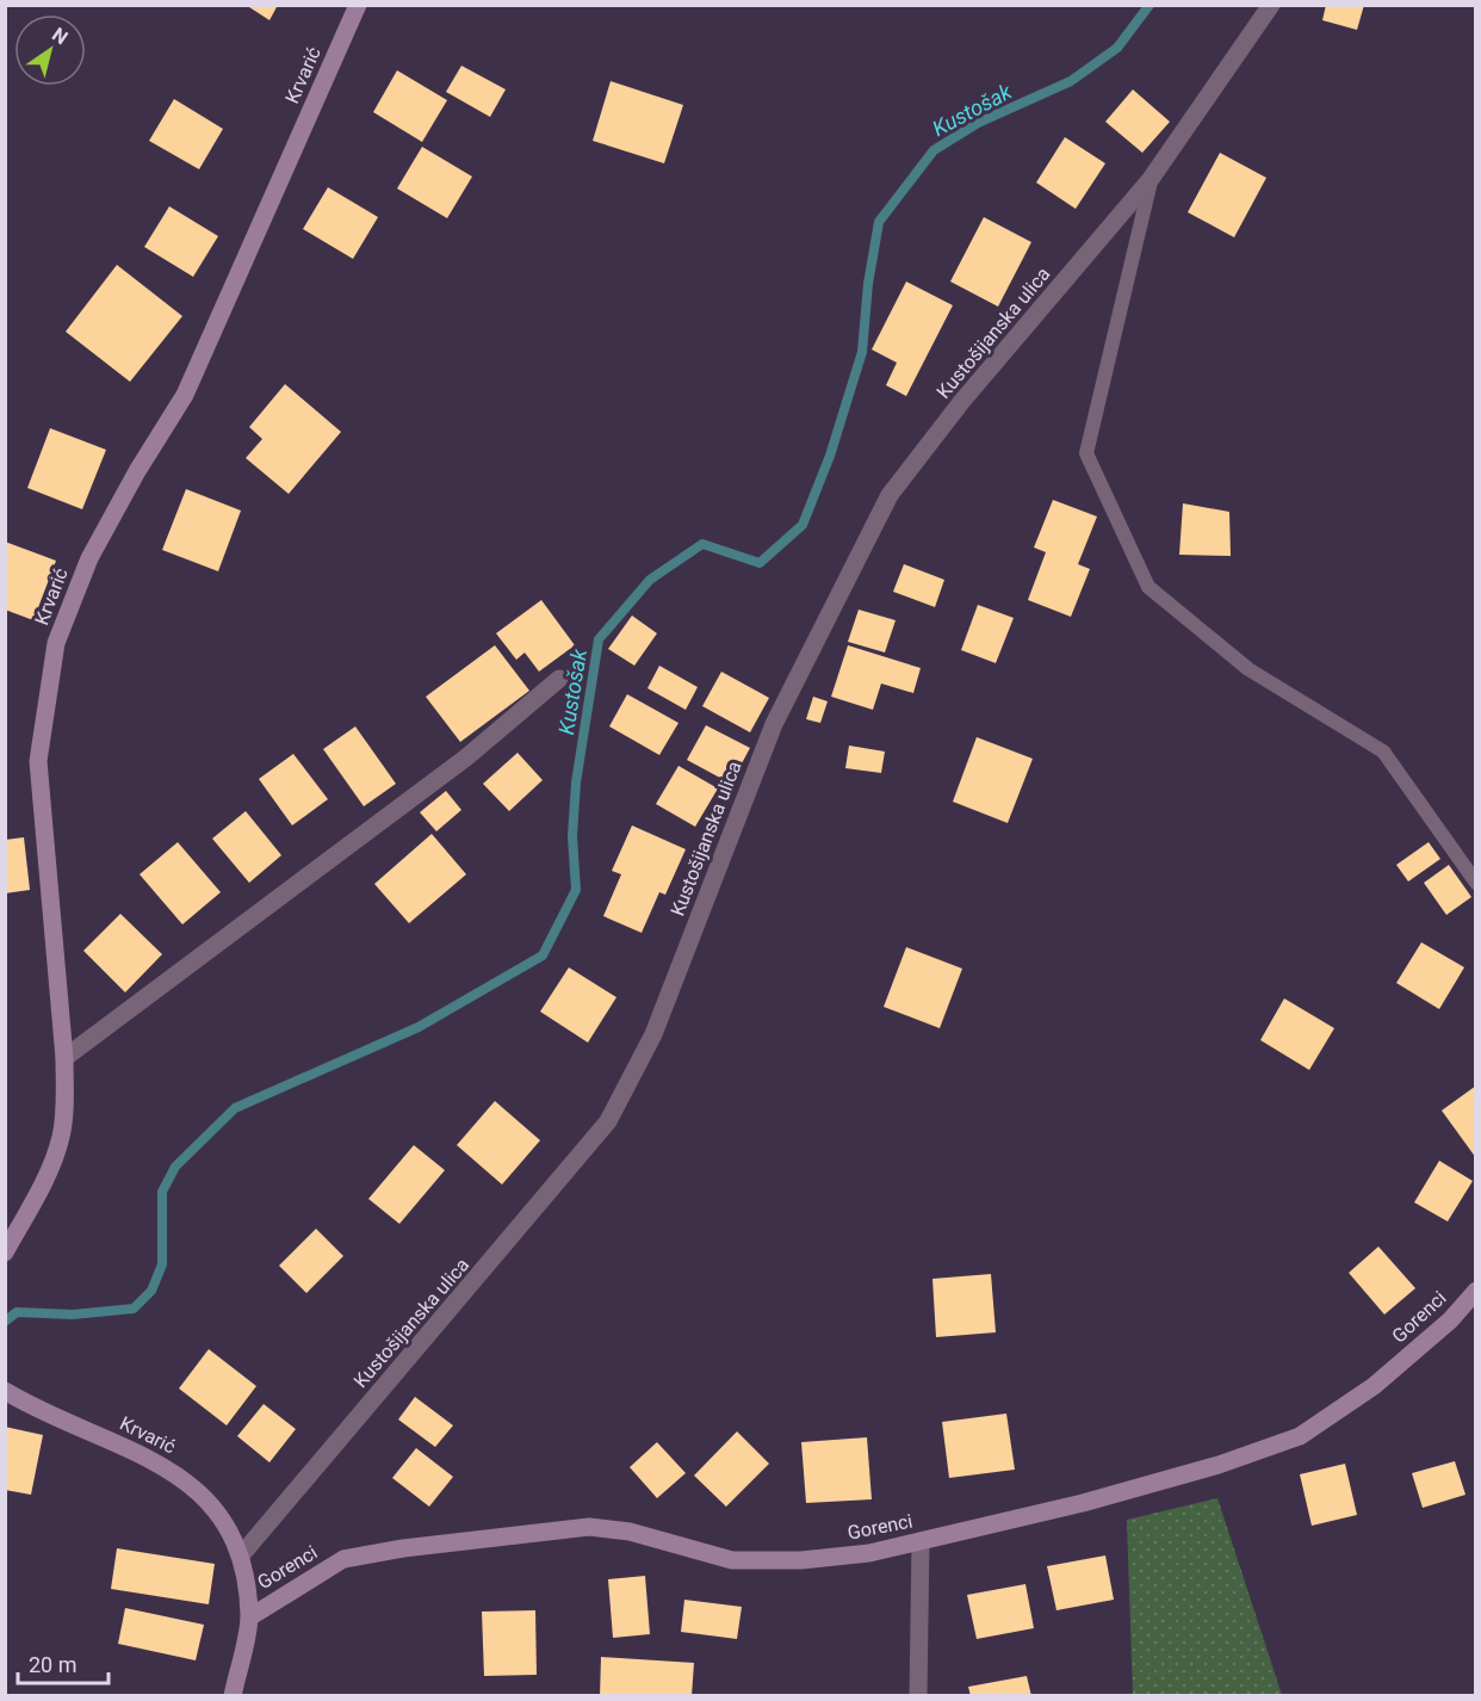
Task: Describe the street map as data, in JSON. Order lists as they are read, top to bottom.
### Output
{
  "streets": {
    "street": ["Krvarić", "Kustošijanska ulica", "Gorenci"]
  },
  "crossings": [
    ["Krvarić", "Kustošijanska ulica"]
  ],
  "water": ["Kustošak"],
  "scale_bar": "20 m",
  "north": "top right"
}
